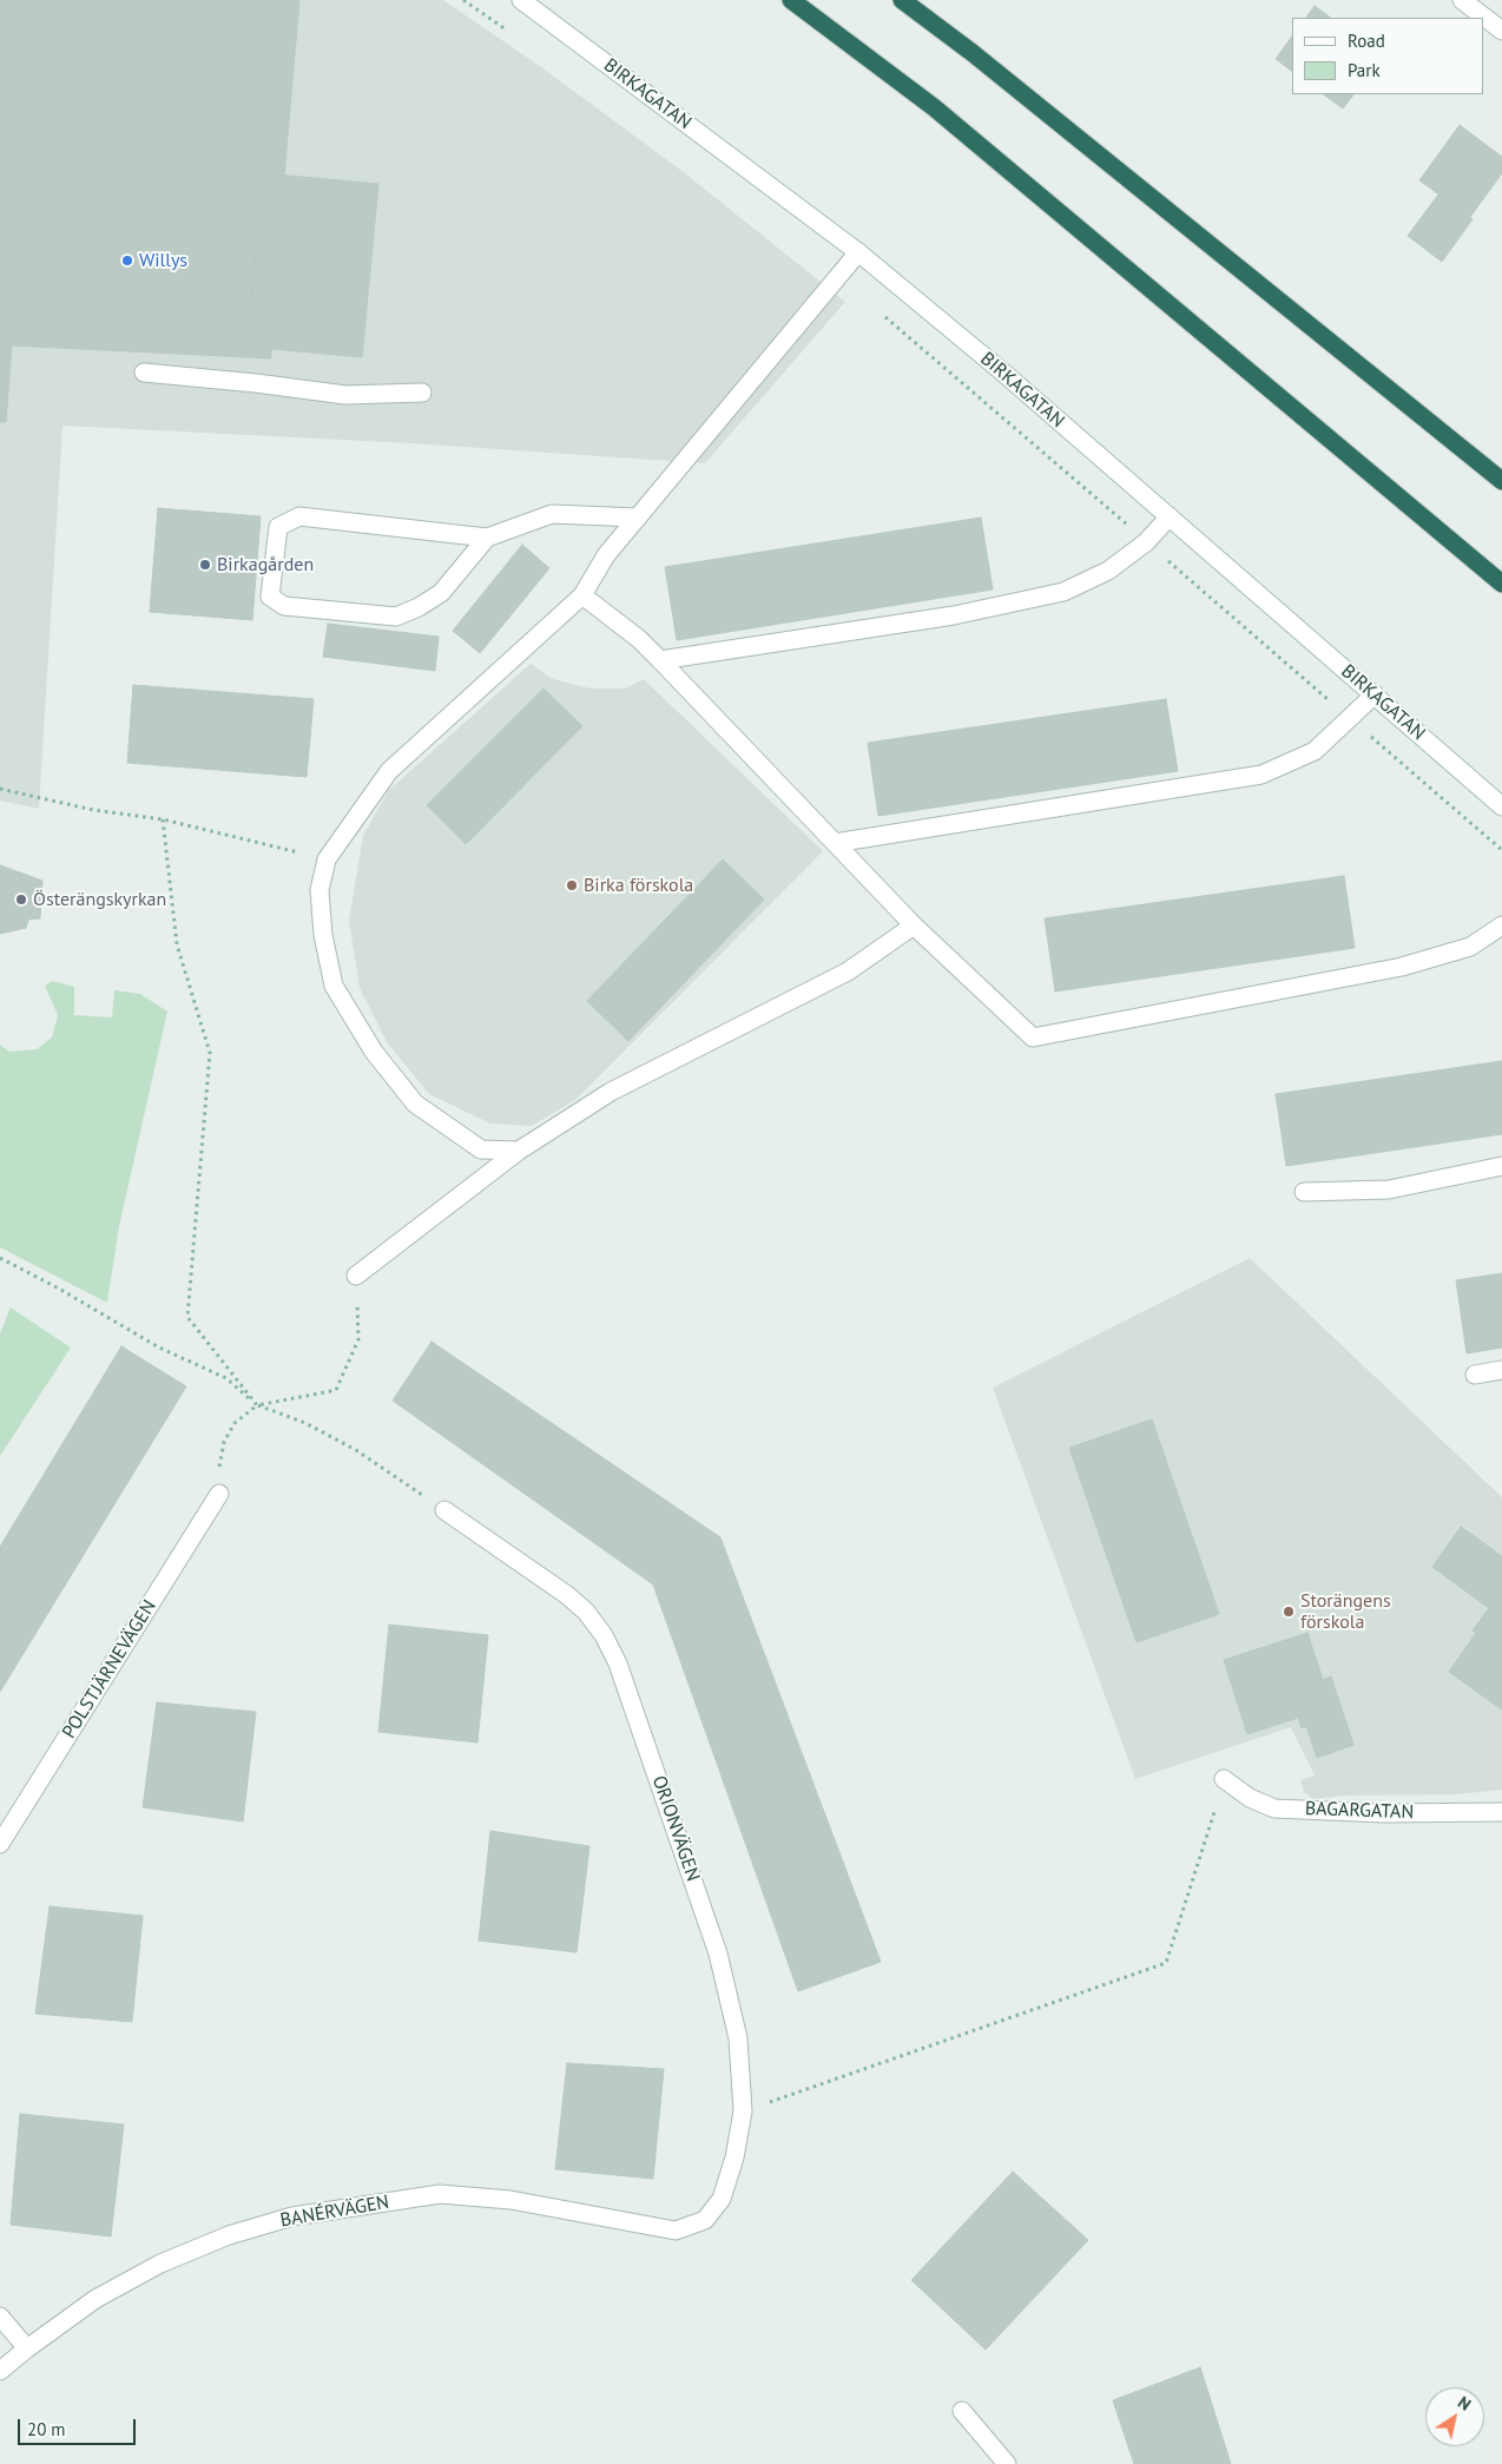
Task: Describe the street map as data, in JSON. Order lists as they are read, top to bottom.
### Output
{
  "streets": {
    "street": [
      "BIRKAGATAN",
      "POLSTJÄRNEVÄGEN",
      "BAGARGATAN",
      "ORIONVÄGEN",
      "BANÉRVÄGEN"
    ]
  },
  "crossings": [
    ["ORIONVÄGEN", "BANÉRVÄGEN"]
  ],
  "places": [
    "Willys",
    "Birkagården",
    "Birka förskola",
    "Österängskyrkan",
    "Storängens förskola"
  ],
  "legend": ["Road", "Park"],
  "scale_bar": "20 m",
  "north": "top right"
}
